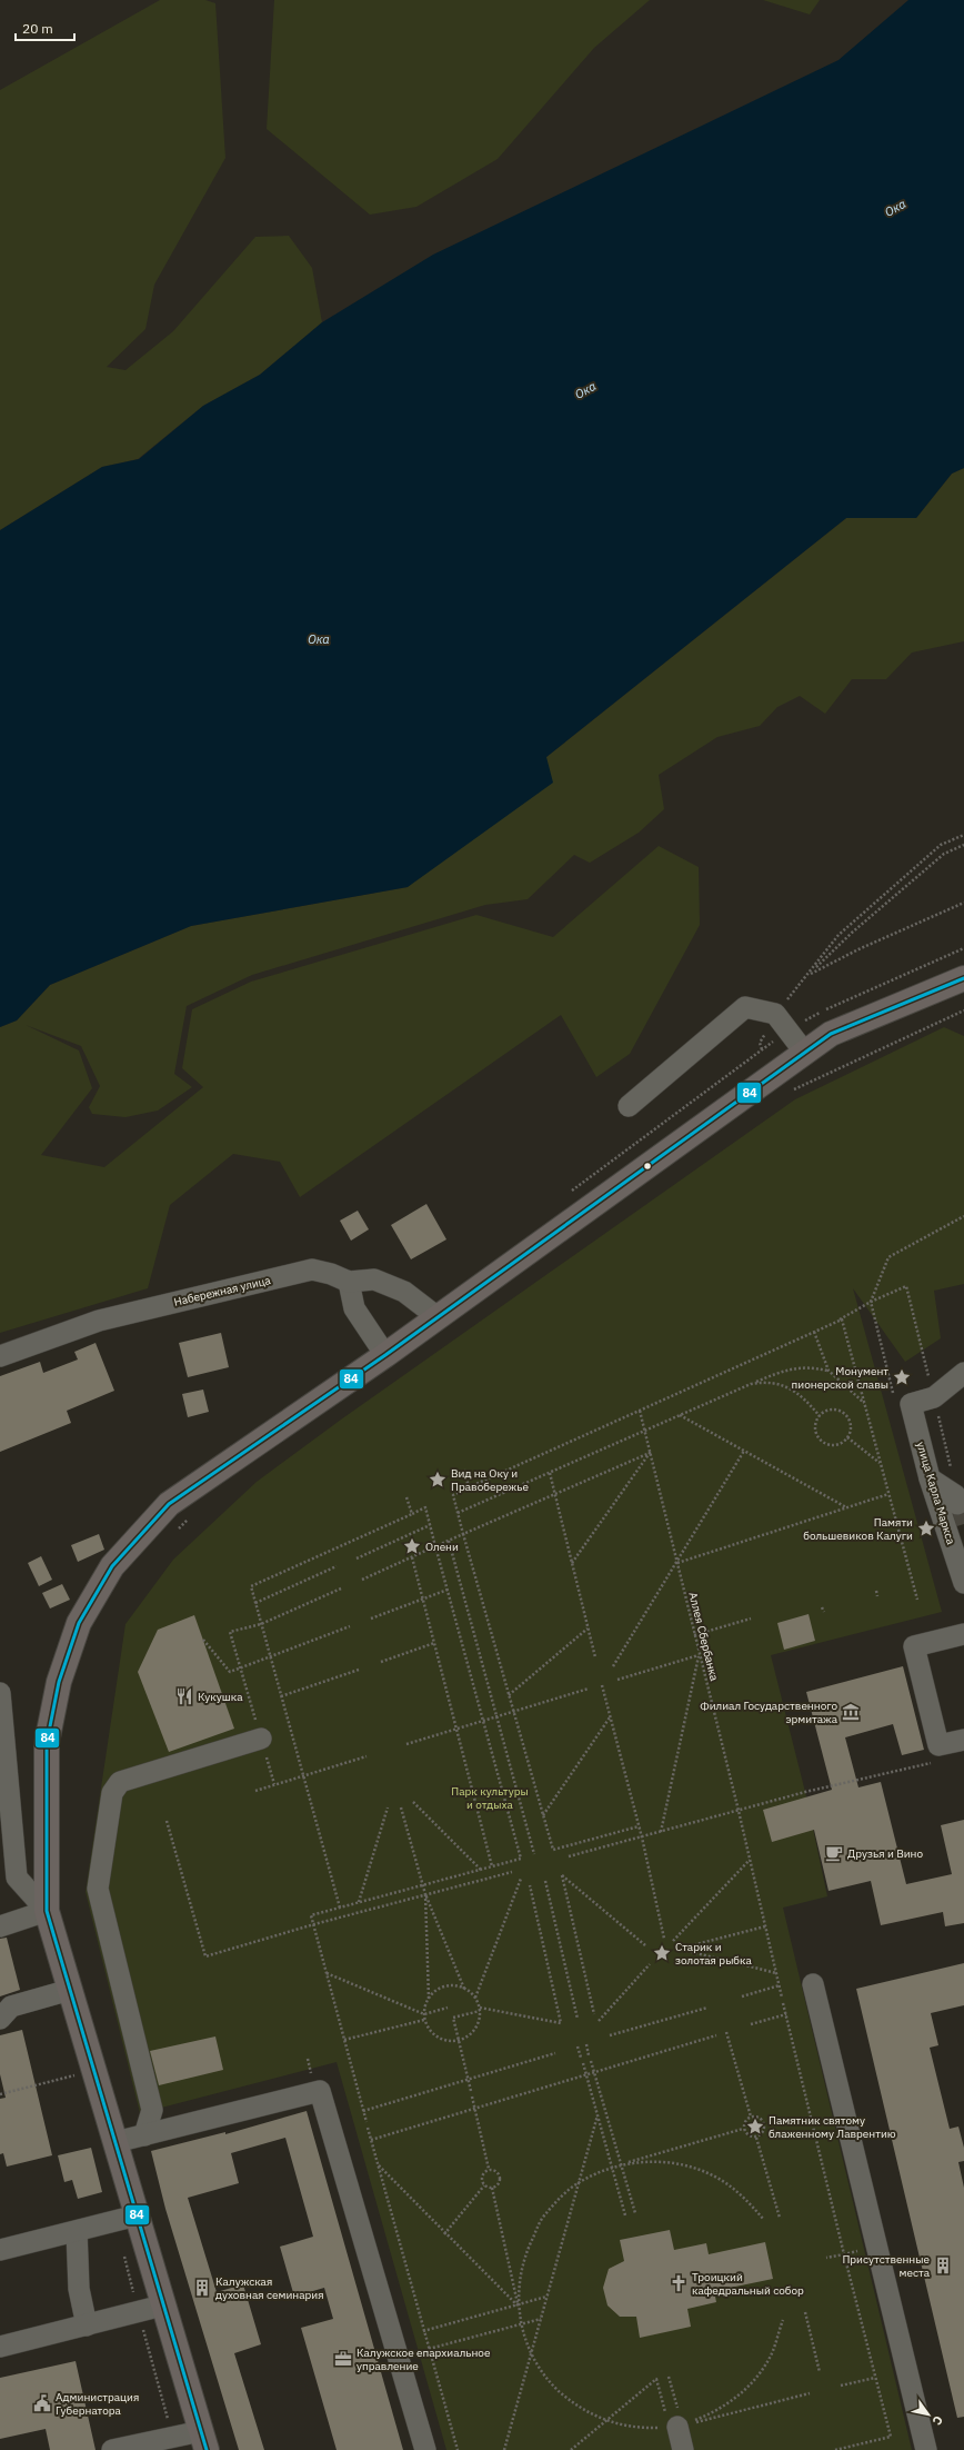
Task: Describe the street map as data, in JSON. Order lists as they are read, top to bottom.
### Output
{
  "streets": {
    "street": ["Набережная улица", "улица Карла Маркса"],
    "path": ["Аллея Сбербанка"]
  },
  "water": ["Ока"],
  "parks": ["Парк культуры и отдыха"],
  "places": {
    "place": [
      "Монумент пионерской славы",
      "Вид на Оку и Правобережье",
      "Памяти большевиков Калуги",
      "Олени",
      "Старик и золотая рыбка",
      "Памятник святому блаженному Лаврентию"
    ],
    "restaurant": ["Кукушка"],
    "museum": ["Филиал Государственного эрмитажа"],
    "cafe": ["Друзья и Вино"],
    "building": ["Присутственные места", "Калужская духовная семинария"],
    "church": ["Троицкий кафедральный собор"],
    "office": ["Калужское епархиальное управление"],
    "public building": ["Администрация Губернатора"]
  },
  "lines": ["transit line 84"],
  "scale_bar": "20 m",
  "north": "bottom right"
}
